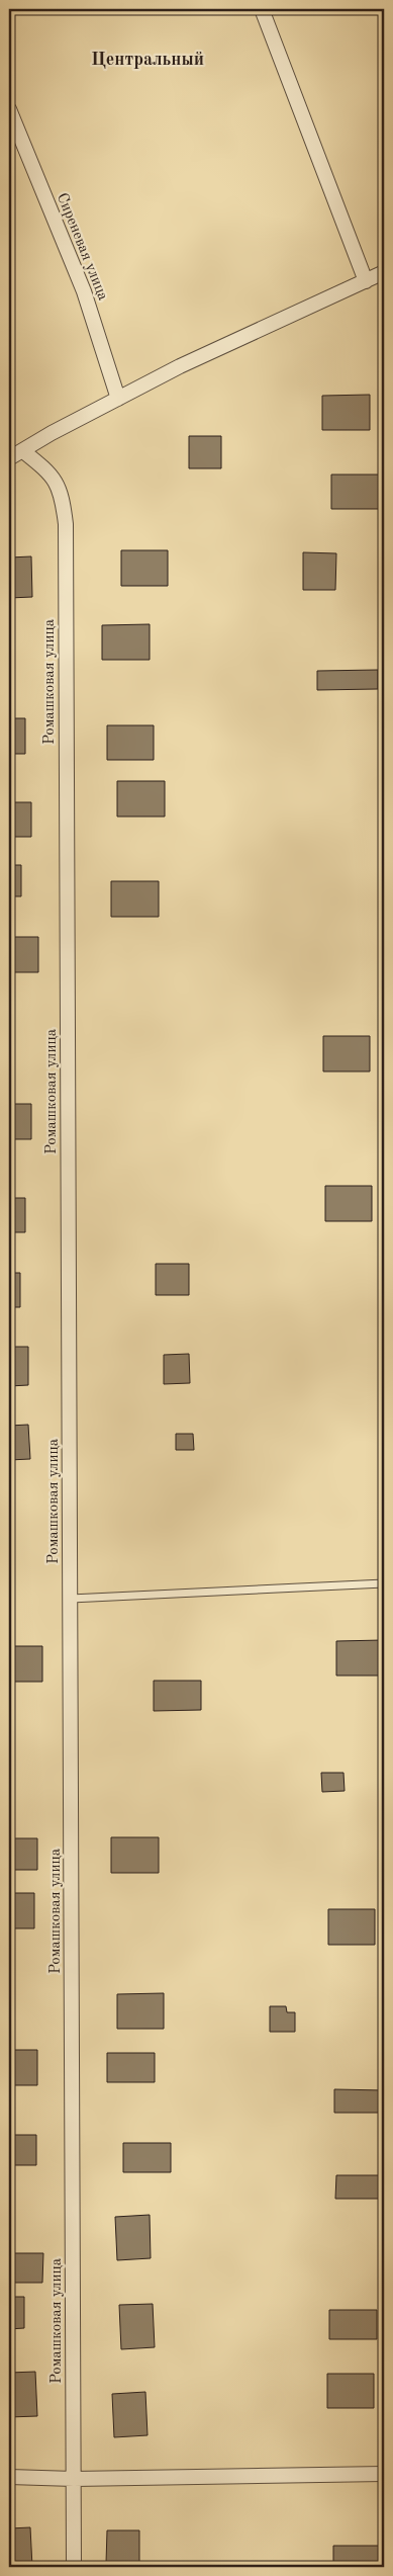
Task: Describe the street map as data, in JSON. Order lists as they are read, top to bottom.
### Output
{
  "streets": {
    "street": ["Сиреневая улица", "Ромашковая улица"]
  },
  "districts": ["Центральный"]
}
